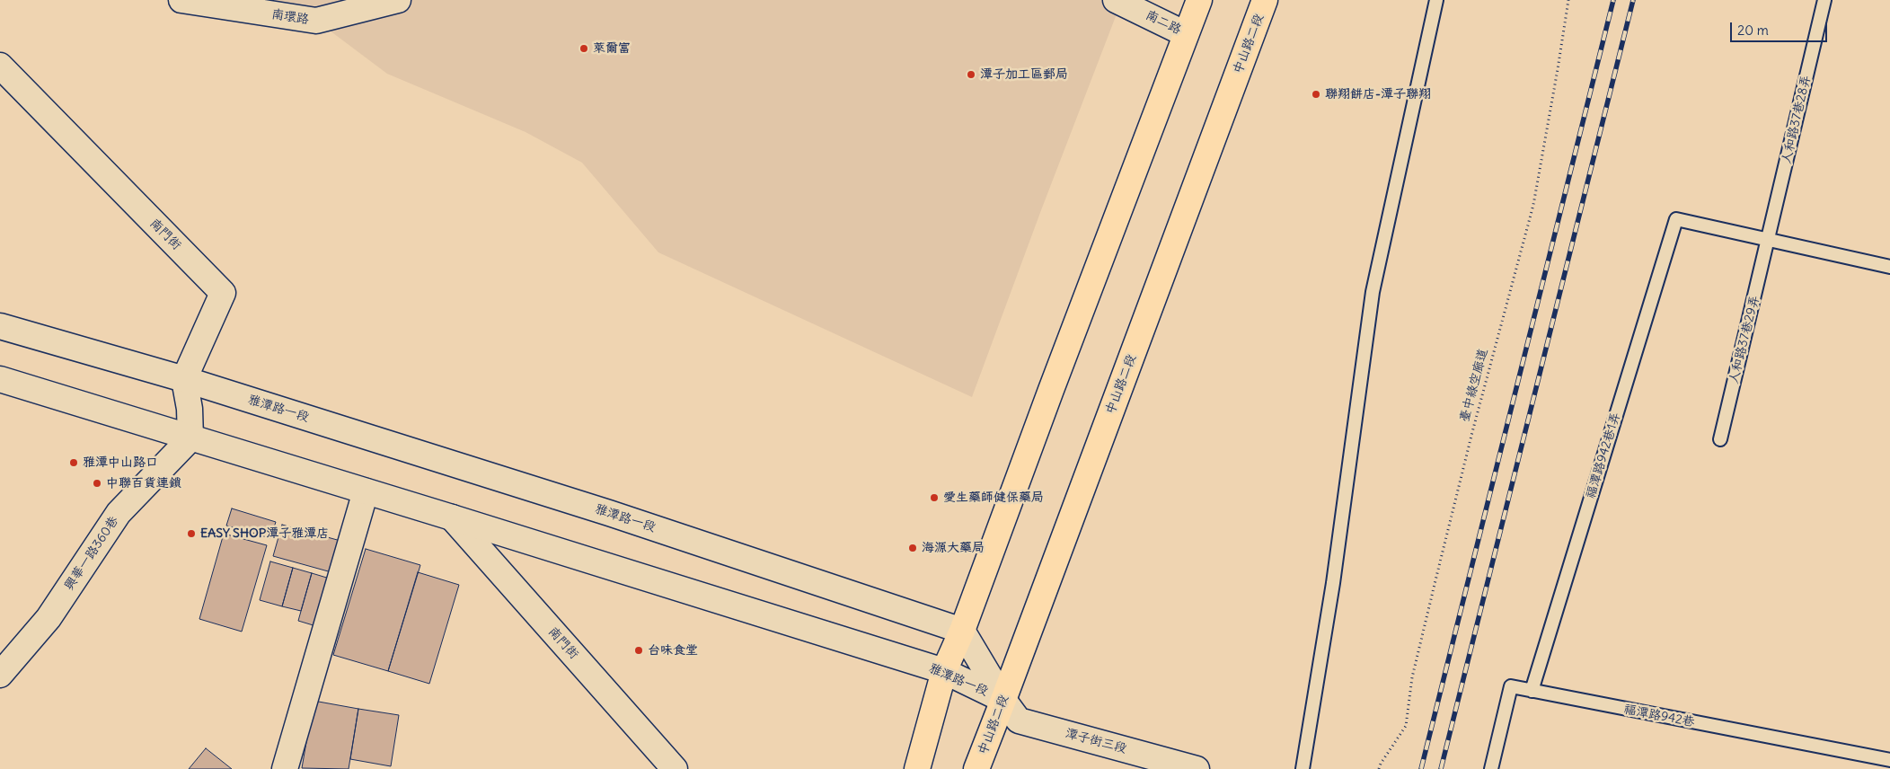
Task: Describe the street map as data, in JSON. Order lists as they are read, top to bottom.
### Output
{
  "streets": {
    "main road": ["中山路二段"],
    "street": [
      "南環路",
      "南二路",
      "南門街",
      "雅潭路一段",
      "興華一路360巷",
      "潭子街三段"
    ],
    "lane": [
      "人和路37巷28弄",
      "人和路37巷29弄",
      "福潭路942巷1弄",
      "福潭路942巷"
    ],
    "path": ["臺中綠空廊道"]
  },
  "crossings": [
    ["中山路二段", "雅潭路一段"],
    ["中山路二段", "潭子街三段"],
    ["人和路37巷28弄", "人和路37巷29弄"],
    ["人和路37巷28弄", "福潭路942巷1弄"],
    ["南門街", "雅潭路一段"],
    ["人和路37巷29弄", "福潭路942巷1弄"],
    ["雅潭路一段", "興華一路360巷"],
    ["雅潭路一段", "潭子街三段"],
    ["福潭路942巷1弄", "福潭路942巷"]
  ],
  "places": [
    "萊爾富",
    "潭子加工區郵局",
    "聯翔餅店-潭子聯翔",
    "雅潭中山路口",
    "中聯百貨連鎖",
    "愛生藥師健保藥局",
    "EASY SHOP潭子雅潭店",
    "海源大藥局",
    "台味食堂"
  ],
  "scale_bar": "20 m"
}
